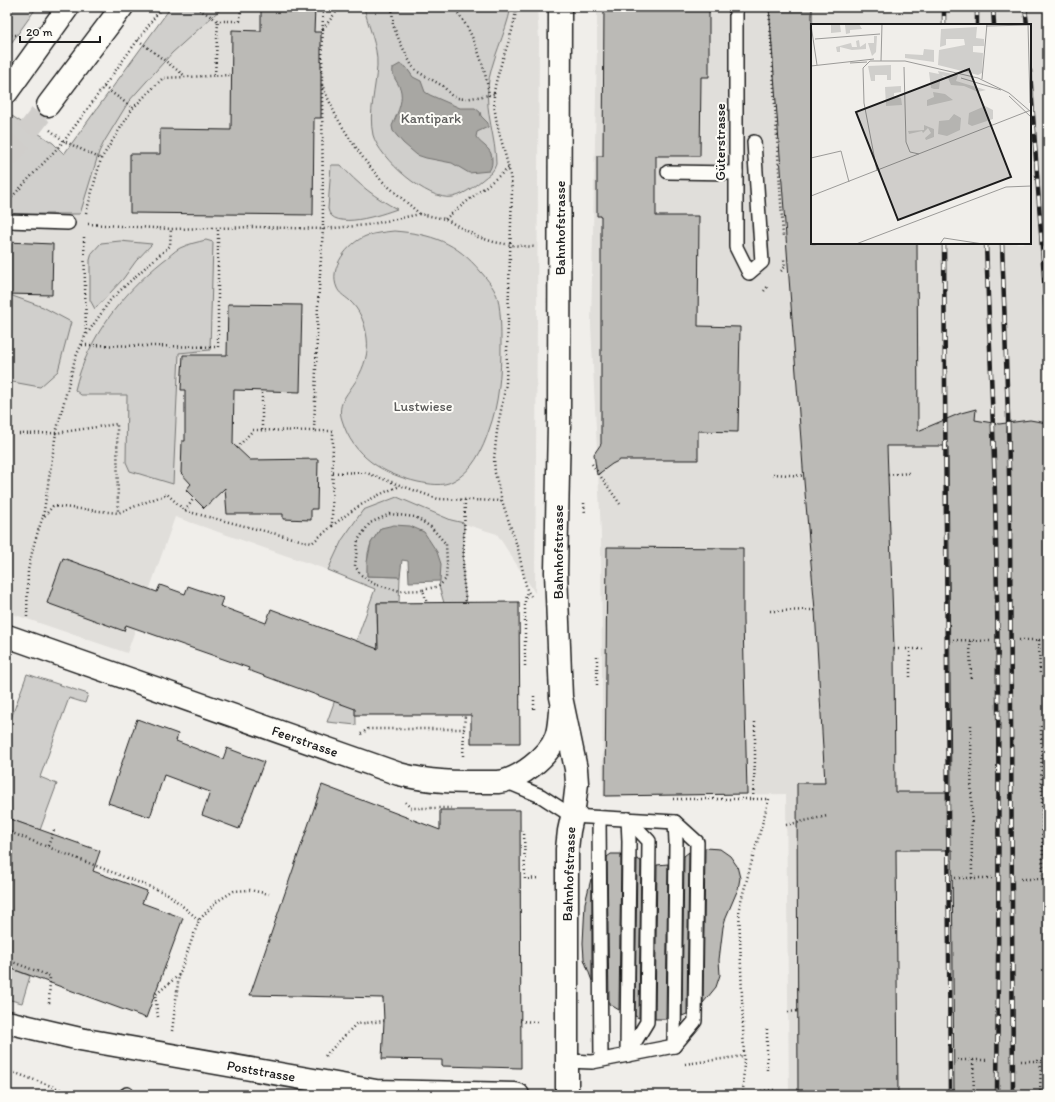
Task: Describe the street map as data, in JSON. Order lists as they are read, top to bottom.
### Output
{
  "streets": {
    "main road": ["Bahnhofstrasse", "Feerstrasse", "Poststrasse"],
    "lane": ["Güterstrasse"]
  },
  "crossings": [
    ["Bahnhofstrasse", "Feerstrasse"]
  ],
  "parks": ["Kantipark", "Lustwiese"],
  "scale_bar": "20 m"
}
